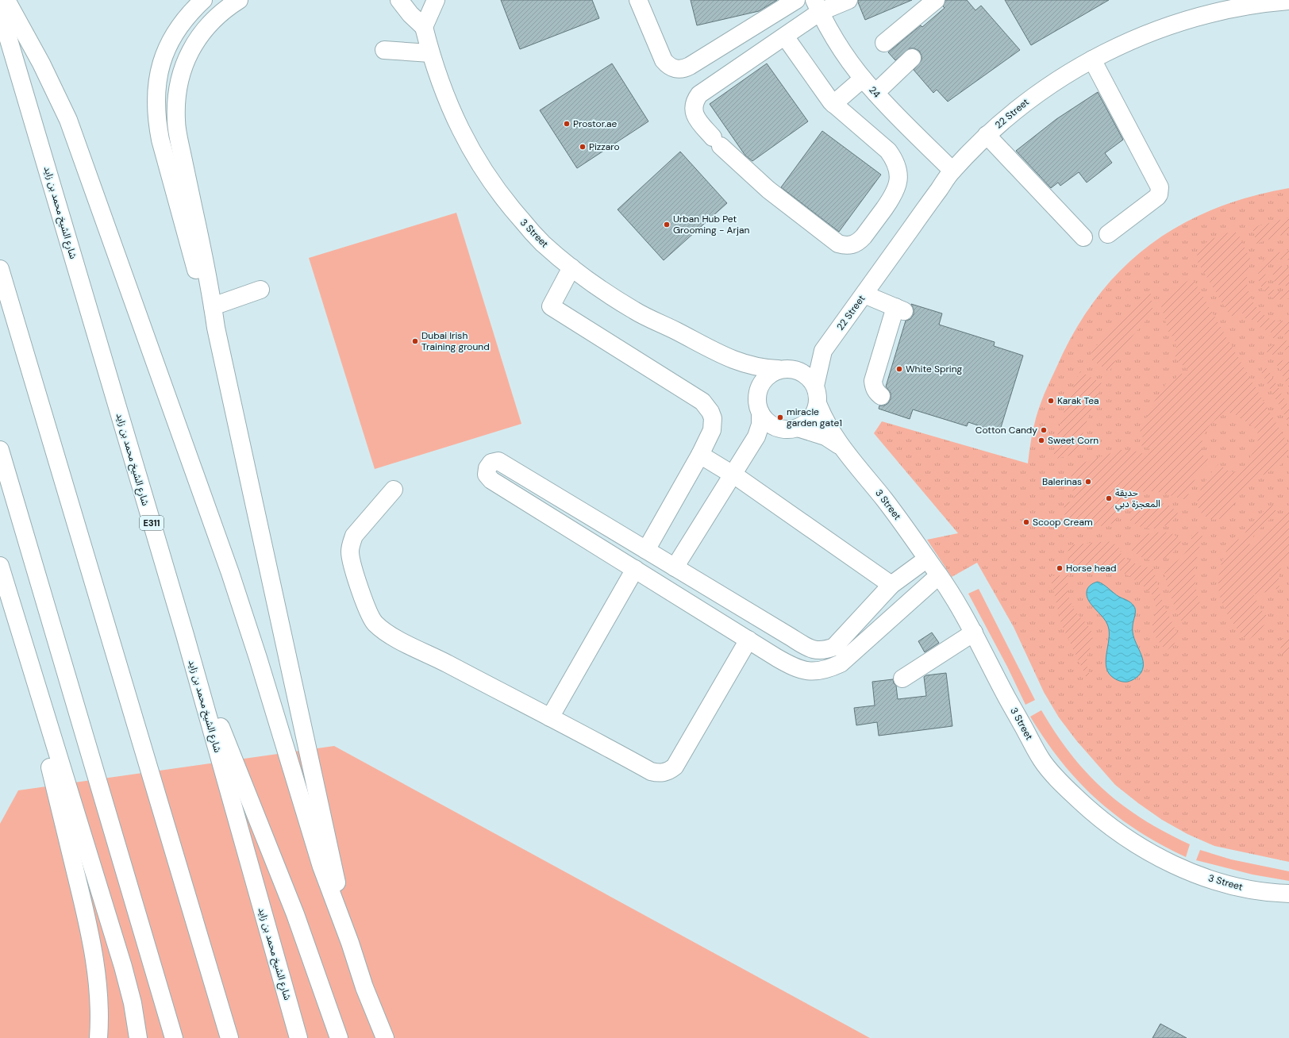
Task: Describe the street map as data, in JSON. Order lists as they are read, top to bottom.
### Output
{
  "streets": {
    "main road": [
      "24",
      "22 Street",
      "شارع الشيخ محمد بن زايد",
      "3 Street",
      "E311"
    ]
  },
  "crossings": [
    ["24", "22 Street"],
    ["22 Street", "3 Street"]
  ],
  "places": [
    "Prostor.ae",
    "Pizzaro",
    "Urban Hub Pet Grooming - Arjan",
    "Dubai Irish Training ground",
    "White Spring",
    "Karak Tea",
    "miracle garden gate1",
    "Cotton Candy",
    "Sweet Corn",
    "Balerinas",
    "حديقة المعجزة دبي",
    "Scoop Cream",
    "Horse head"
  ]
}
